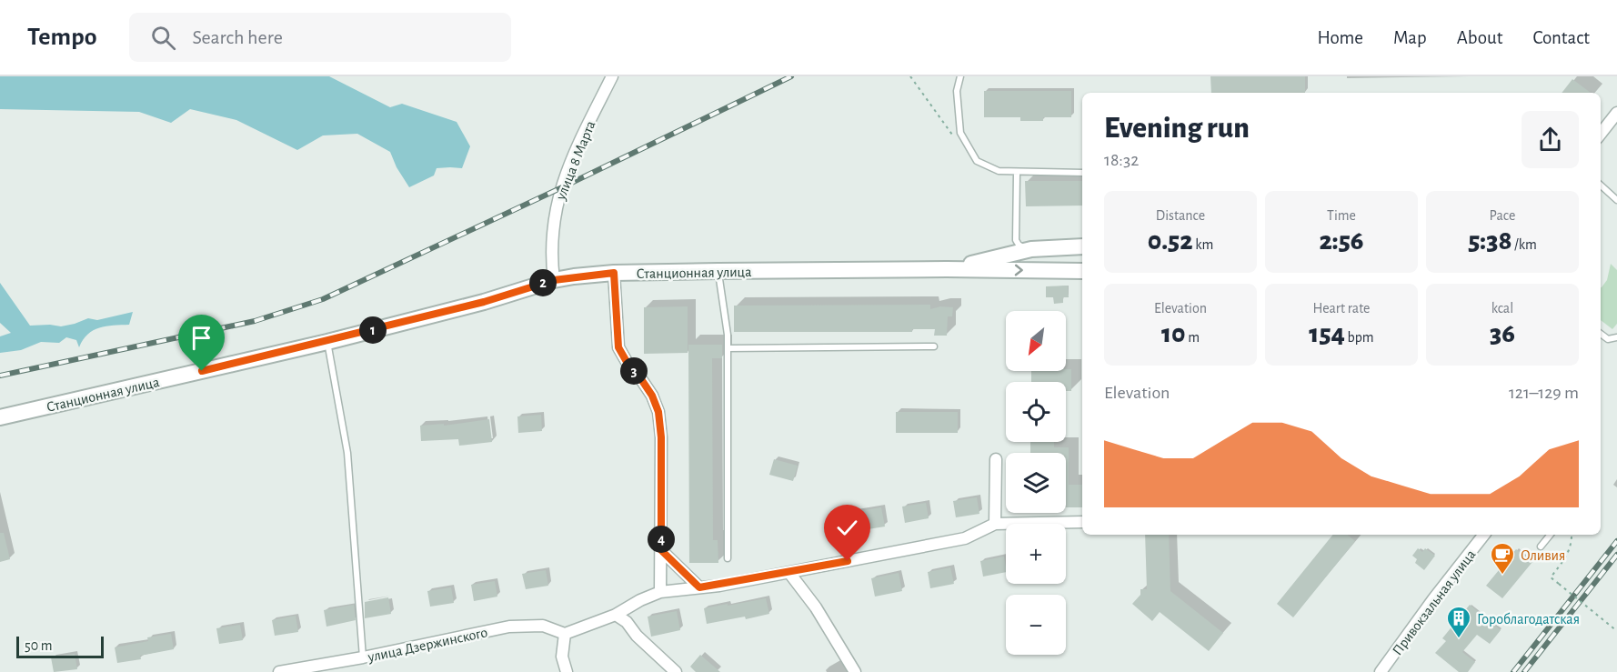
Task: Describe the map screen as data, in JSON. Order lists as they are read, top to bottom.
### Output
{
  "streets": {
    "street": [
      "улица 8 Марта",
      "Станционная улица",
      "Привокзальная улица",
      "улица Дзержинского"
    ]
  },
  "crossings": [
    ["улица 8 Марта", "Станционная улица"]
  ],
  "places": {
    "cafe": ["Оливия"],
    "building": ["Гороблагодатская"]
  },
  "scale_bar": "50 m",
  "north": "bottom left",
  "page": {
    "header": "Tempo",
    "search": "Search here",
    "nav": [
      "Home",
      "Map",
      "About",
      "Contact"
    ],
    "heading": ["Evening run", "18:32"],
    "stats": [
      ["Distance", "0.52 km"],
      ["Time", "2:56"],
      ["Pace", "5:38 /km"],
      ["Elevation", "10 m"],
      ["Heart rate", "154 bpm"],
      ["kcal", "36"]
    ],
    "pins": [
      "2",
      "1",
      "3",
      "4"
    ],
    "map_buttons": ["+", "−"],
    "chart": ["Elevation", "121–129 m"],
    "scale": "50 m"
  }
}
